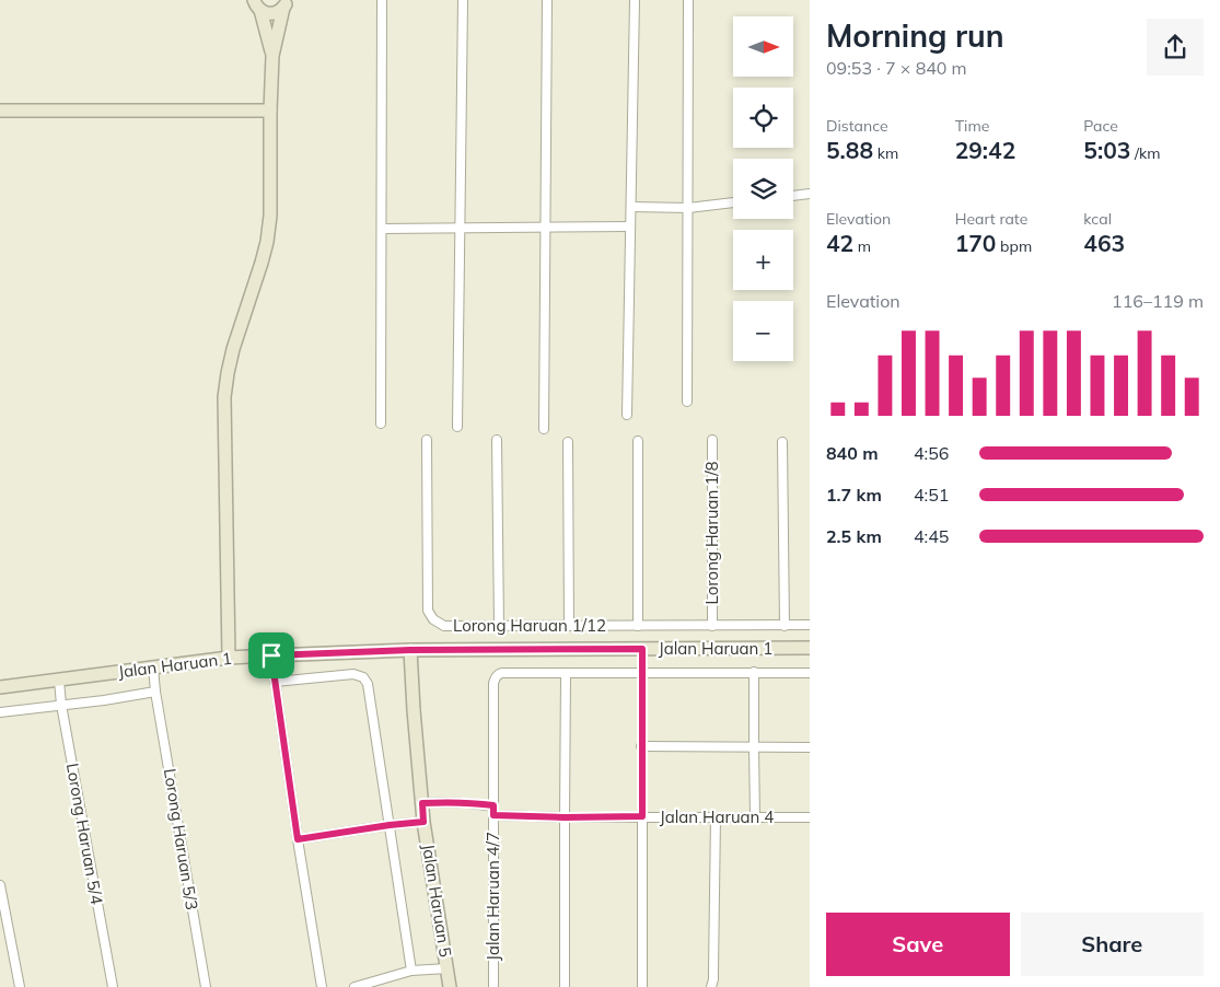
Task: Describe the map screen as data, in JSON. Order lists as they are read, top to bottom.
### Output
{
  "streets": {
    "street": [
      "Lorong Haruan 1/8",
      "Lorong Haruan 1/12",
      "Jalan Haruan 1",
      "Jalan Haruan 4",
      "Lorong Haruan 5/4",
      "Lorong Haruan 5/3",
      "Jalan Haruan 4/7",
      "Jalan Haruan 5"
    ]
  },
  "crossings": [
    ["Lorong Haruan 1/8", "Lorong Haruan 1/12"],
    ["Jalan Haruan 1", "Lorong Haruan 5/4"],
    ["Jalan Haruan 1", "Lorong Haruan 5/3"],
    ["Jalan Haruan 1", "Jalan Haruan 5"],
    ["Jalan Haruan 4", "Jalan Haruan 4/7"],
    ["Jalan Haruan 4", "Jalan Haruan 5"]
  ],
  "north": "right",
  "page": {
    "heading": ["Morning run", "09:53 · 7 × 840 m"],
    "map_buttons": ["+", "−"],
    "stats": [
      ["Distance", "5.88 km"],
      ["Time", "29:42"],
      ["Pace", "5:03 /km"],
      ["Elevation", "42 m"],
      ["Heart rate", "170 bpm"],
      ["kcal", "463"]
    ],
    "chart": ["Elevation", "116–119 m"],
    "list": [
      {
        "name": "840 m",
        "note": "4:56"
      },
      {
        "name": "1.7 km",
        "note": "4:51"
      },
      {
        "name": "2.5 km",
        "note": "4:45"
      }
    ],
    "buttons": ["Save", "Share"]
  }
}
